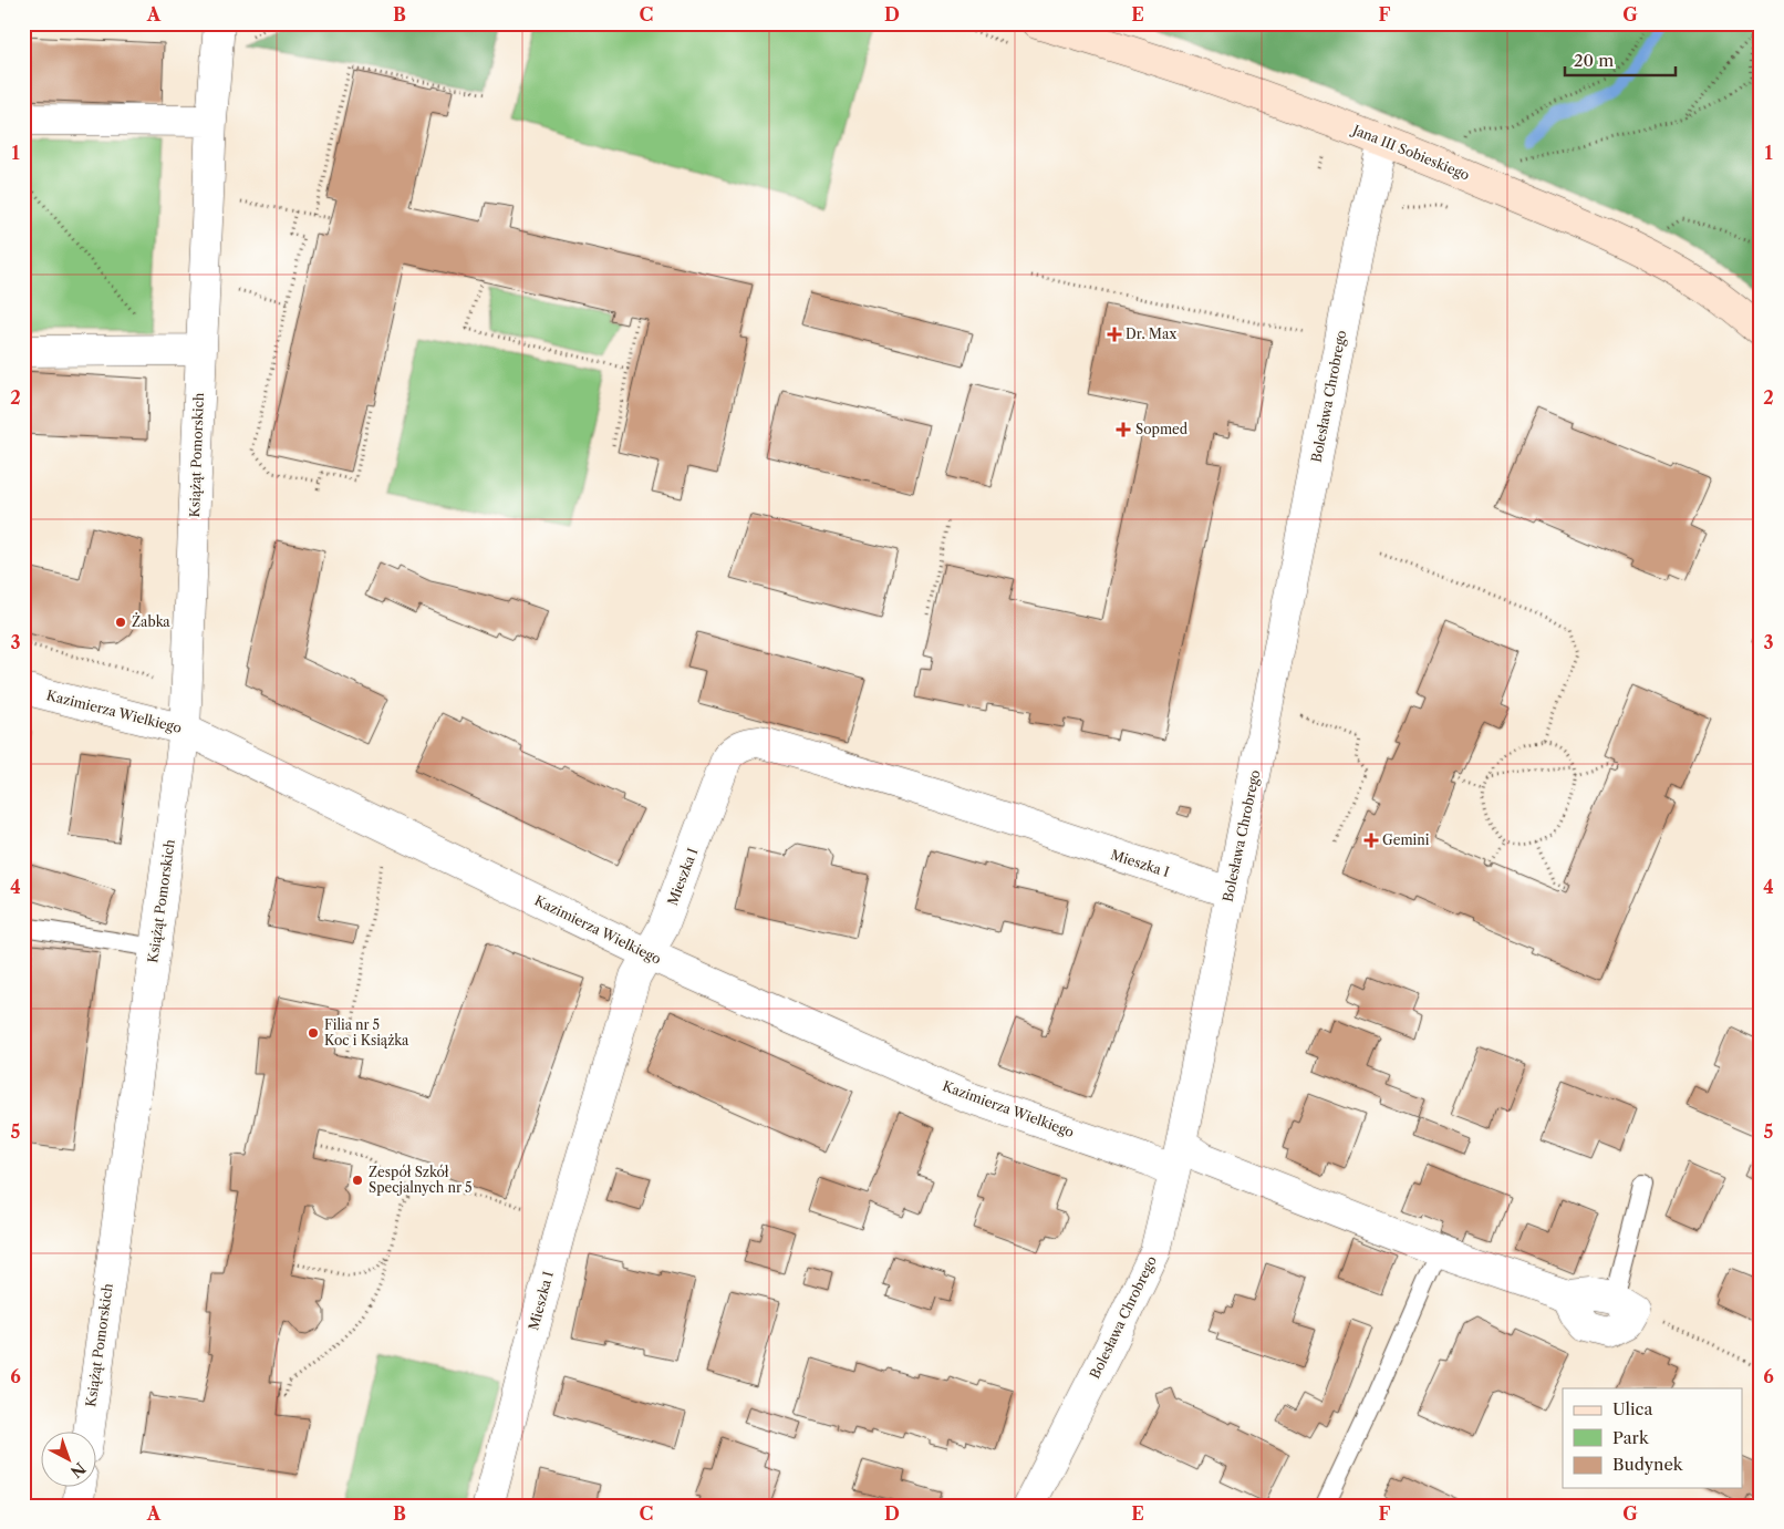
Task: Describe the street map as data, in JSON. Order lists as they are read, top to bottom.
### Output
{
  "streets": {
    "street": [
      "Jana III Sobieskiego",
      "Bolesława Chrobrego",
      "Książąt Pomorskich",
      "Kazimierza Wielkiego",
      "Mieszka I"
    ]
  },
  "crossings": [
    ["Jana III Sobieskiego", "Bolesława Chrobrego"],
    ["Bolesława Chrobrego", "Kazimierza Wielkiego"],
    ["Bolesława Chrobrego", "Mieszka I"],
    ["Książąt Pomorskich", "Kazimierza Wielkiego"],
    ["Kazimierza Wielkiego", "Mieszka I"]
  ],
  "places": {
    "health": ["Dr. Max", "Sopmed", "Gemini"],
    "other": ["Żabka", "Filia nr 5 Koc i Książka", "Zespół Szkół Specjalnych nr 5"]
  },
  "legend": ["Ulica", "Park", "Budynek"],
  "scale_bar": "20 m",
  "north": "bottom right",
  "grid": {
    "columns": [
      "A",
      "B",
      "C",
      "D",
      "E",
      "F",
      "G"
    ],
    "rows": [
      "1",
      "2",
      "3",
      "4",
      "5",
      "6"
    ]
  }
}
